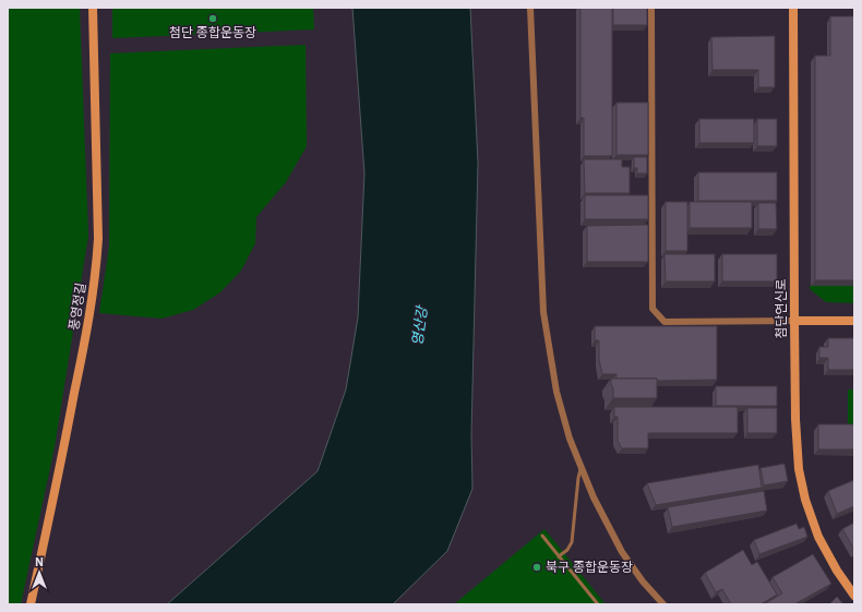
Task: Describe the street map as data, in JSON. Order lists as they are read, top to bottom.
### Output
{
  "streets": {
    "street": ["풍영정길", "첨단연신로"]
  },
  "water": ["영산강"],
  "places": ["첨단 종합운동장", "북구 종합운동장"],
  "north": "top"
}
